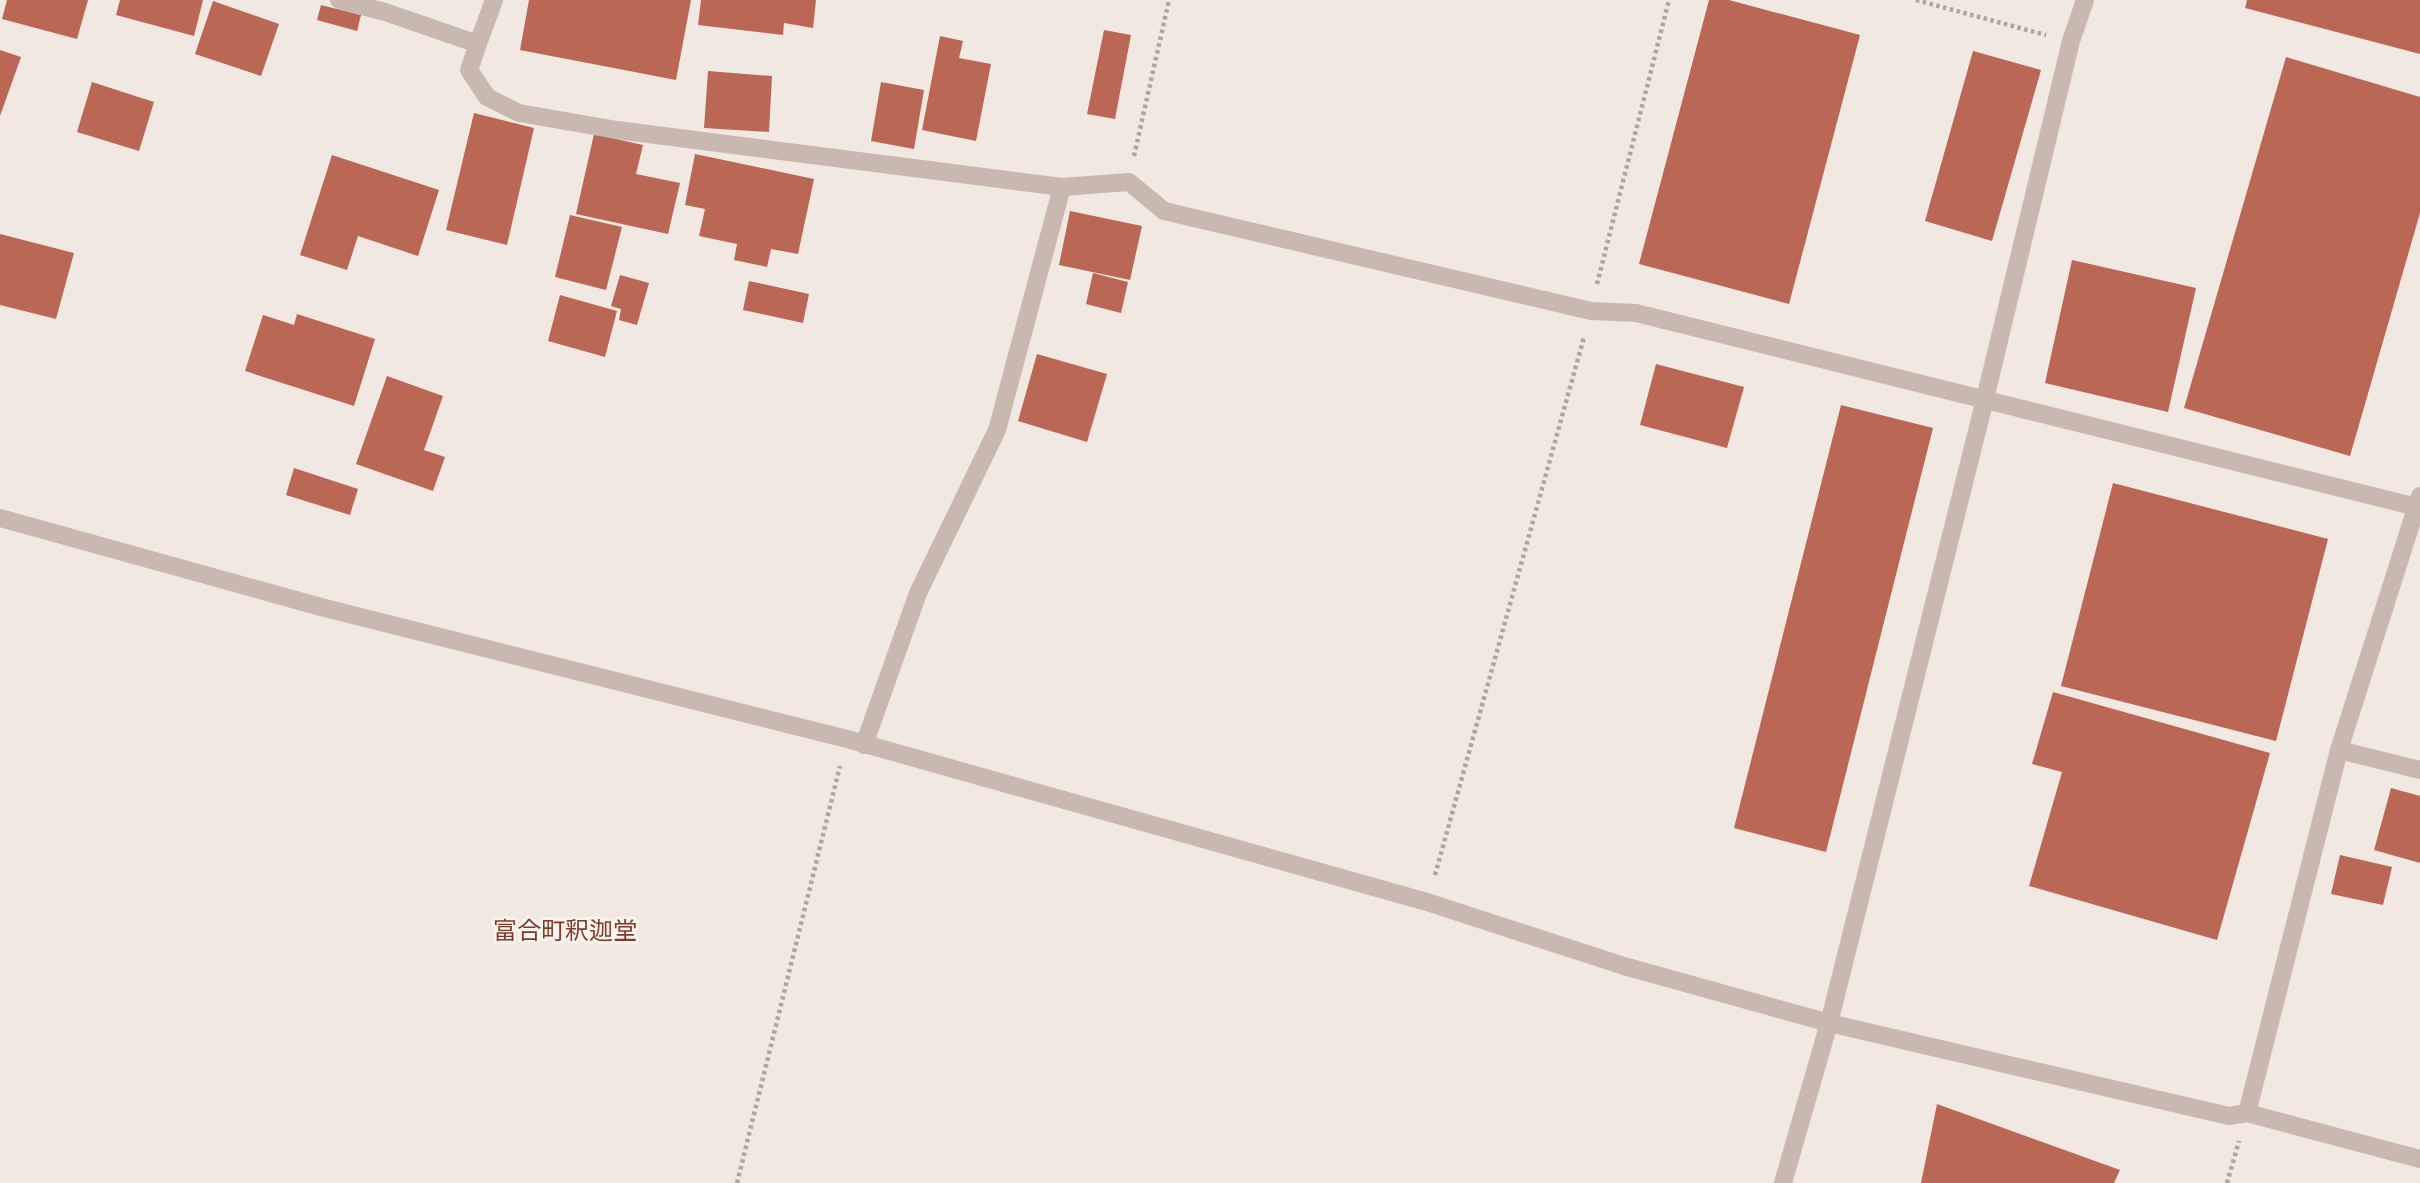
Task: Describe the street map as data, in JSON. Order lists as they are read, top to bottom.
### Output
{
  "districts": ["富合町釈迦堂"]
}
